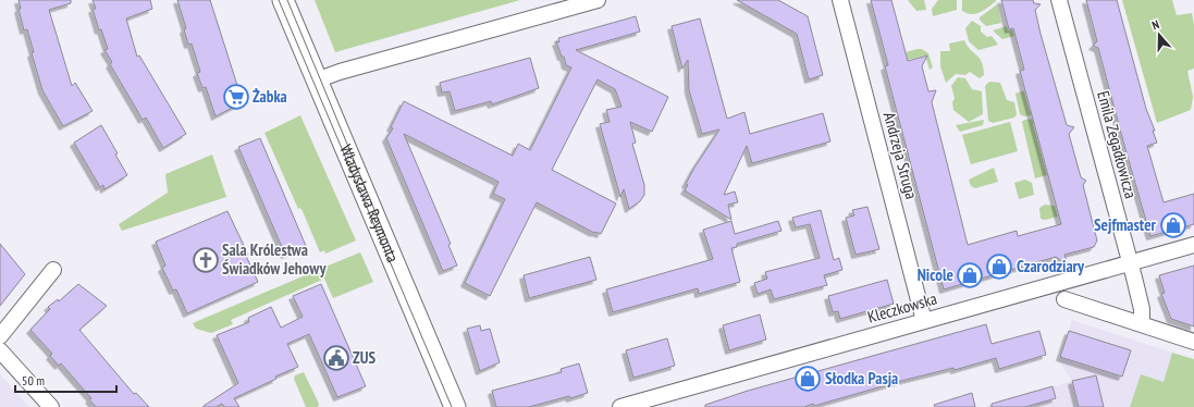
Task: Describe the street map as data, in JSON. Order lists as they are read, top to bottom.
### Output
{
  "streets": {
    "main road": ["Władysława Reymonta"],
    "street": ["Emila Zegadłowicza", "Andrzeja Struga", "Kleczkowska"]
  },
  "crossings": [
    ["Emila Zegadłowicza", "Kleczkowska"],
    ["Andrzeja Struga", "Kleczkowska"]
  ],
  "places": {
    "supermarket": ["Żabka"],
    "shop": [
      "Sejfmaster",
      "Czarodziary",
      "Nicole",
      "Słodka Pasja"
    ],
    "church": ["Sala Królestwa Świadków Jehowy"],
    "public building": ["ZUS"]
  },
  "scale_bar": "50 m",
  "north": "top"
}
